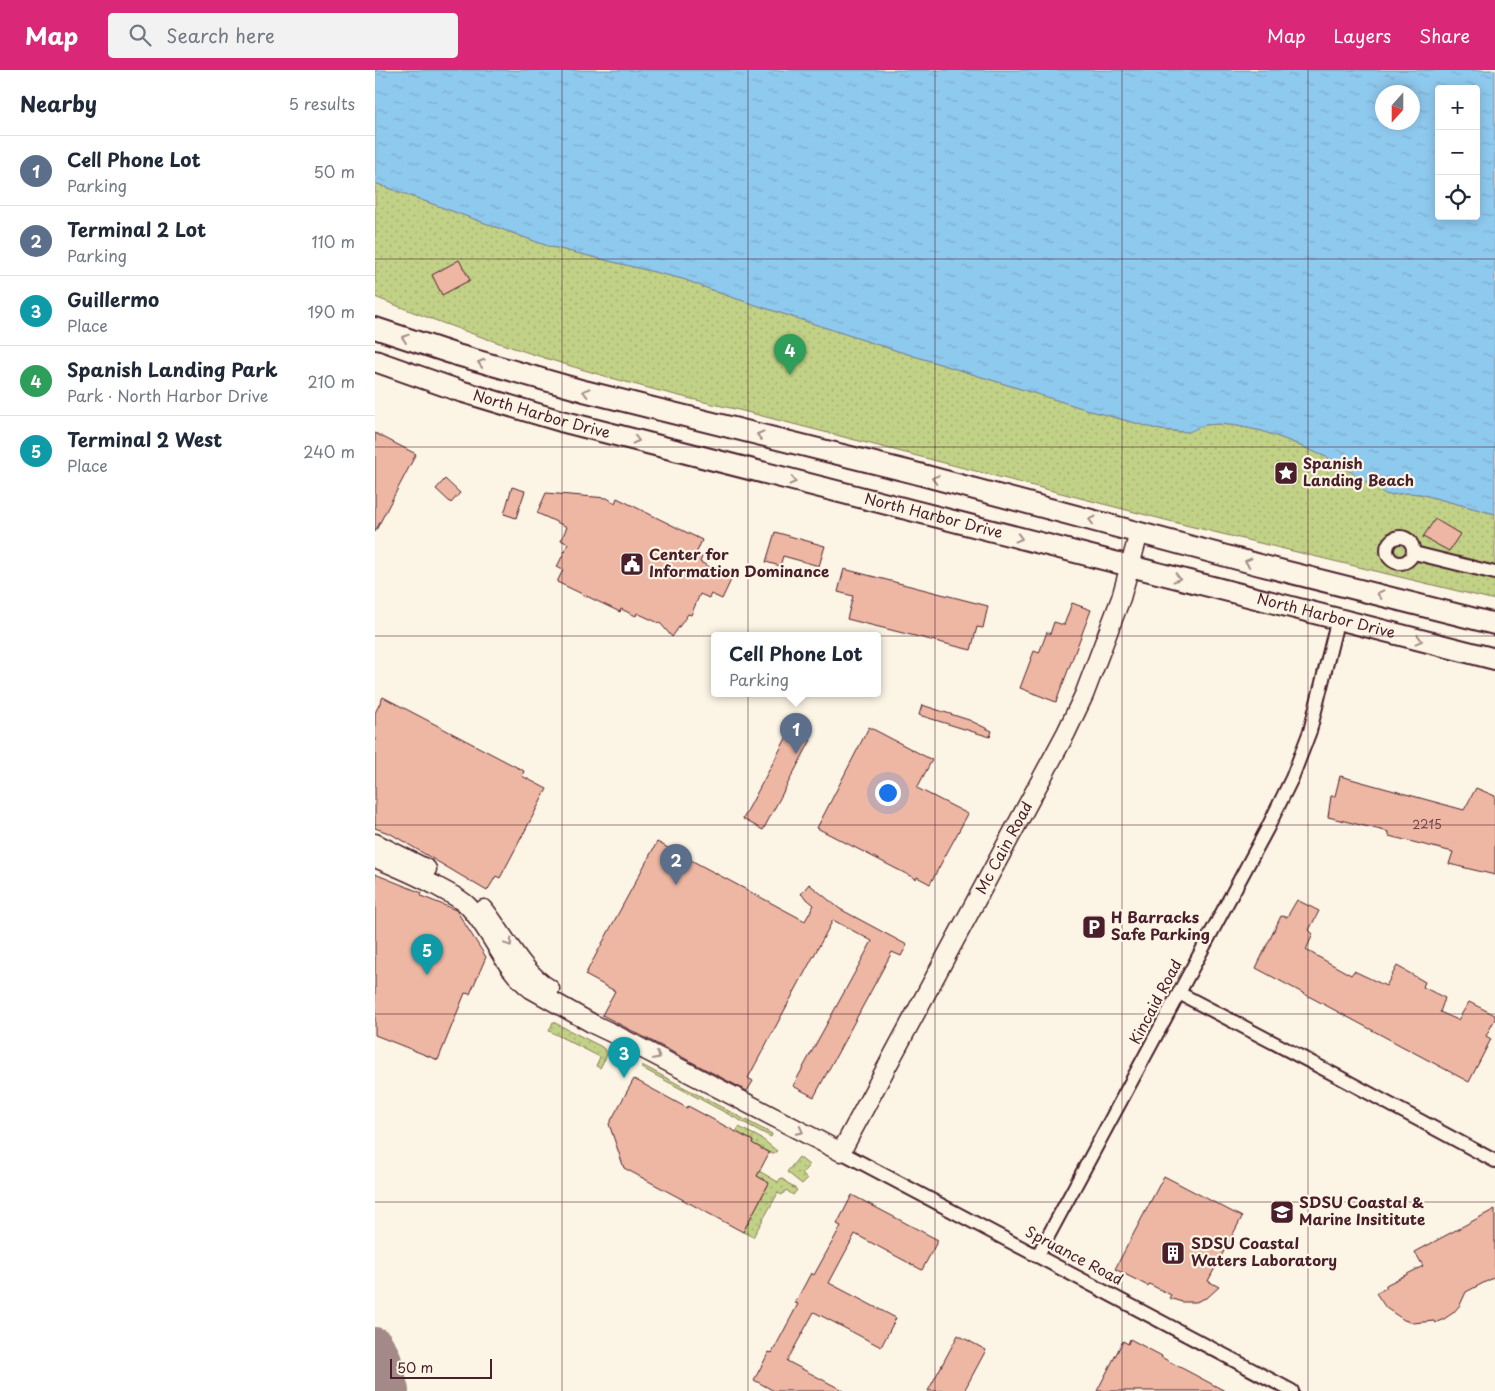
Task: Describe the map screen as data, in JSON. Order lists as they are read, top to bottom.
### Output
{
  "streets": {
    "main road": ["North Harbor Drive"],
    "street": ["Mc Cain Road", "Kincaid Road", "Spruance Road"]
  },
  "crossings": [
    ["North Harbor Drive", "Mc Cain Road"],
    ["North Harbor Drive", "Kincaid Road"],
    ["Mc Cain Road", "Spruance Road"],
    ["Kincaid Road", "Spruance Road"]
  ],
  "places": {
    "place": ["Spanish Landing Beach"],
    "public building": ["Center for Information Dominance"],
    "parking": ["H Barracks Safe Parking"],
    "school or university": ["SDSU Coastal & Marine Insititute"],
    "building": ["SDSU Coastal Waters Laboratory"]
  },
  "house_numbers": ["2215"],
  "scale_bar": "50 m",
  "north": "bottom",
  "page": {
    "header": "Map",
    "search": "Search here",
    "nav": ["Map", "Layers", "Share"],
    "heading": ["Nearby", "5 results"],
    "map_buttons": ["+", "−"],
    "list": [
      {
        "mark": "1",
        "name": "Cell Phone Lot",
        "note": "Parking",
        "value": "50 m"
      },
      {
        "mark": "2",
        "name": "Terminal 2 Lot",
        "note": "Parking",
        "value": "110 m"
      },
      {
        "mark": "3",
        "name": "Guillermo",
        "note": "Place",
        "value": "190 m"
      },
      {
        "mark": "4",
        "name": "Spanish Landing Park",
        "note": "Park · North Harbor Drive",
        "value": "210 m"
      },
      {
        "mark": "5",
        "name": "Terminal 2 West",
        "note": "Place",
        "value": "240 m"
      }
    ],
    "pins": [
      "4",
      "1",
      "2",
      "5",
      "3"
    ],
    "popup": ["Cell Phone Lot", "Parking"],
    "scale": "50 m"
  }
}
